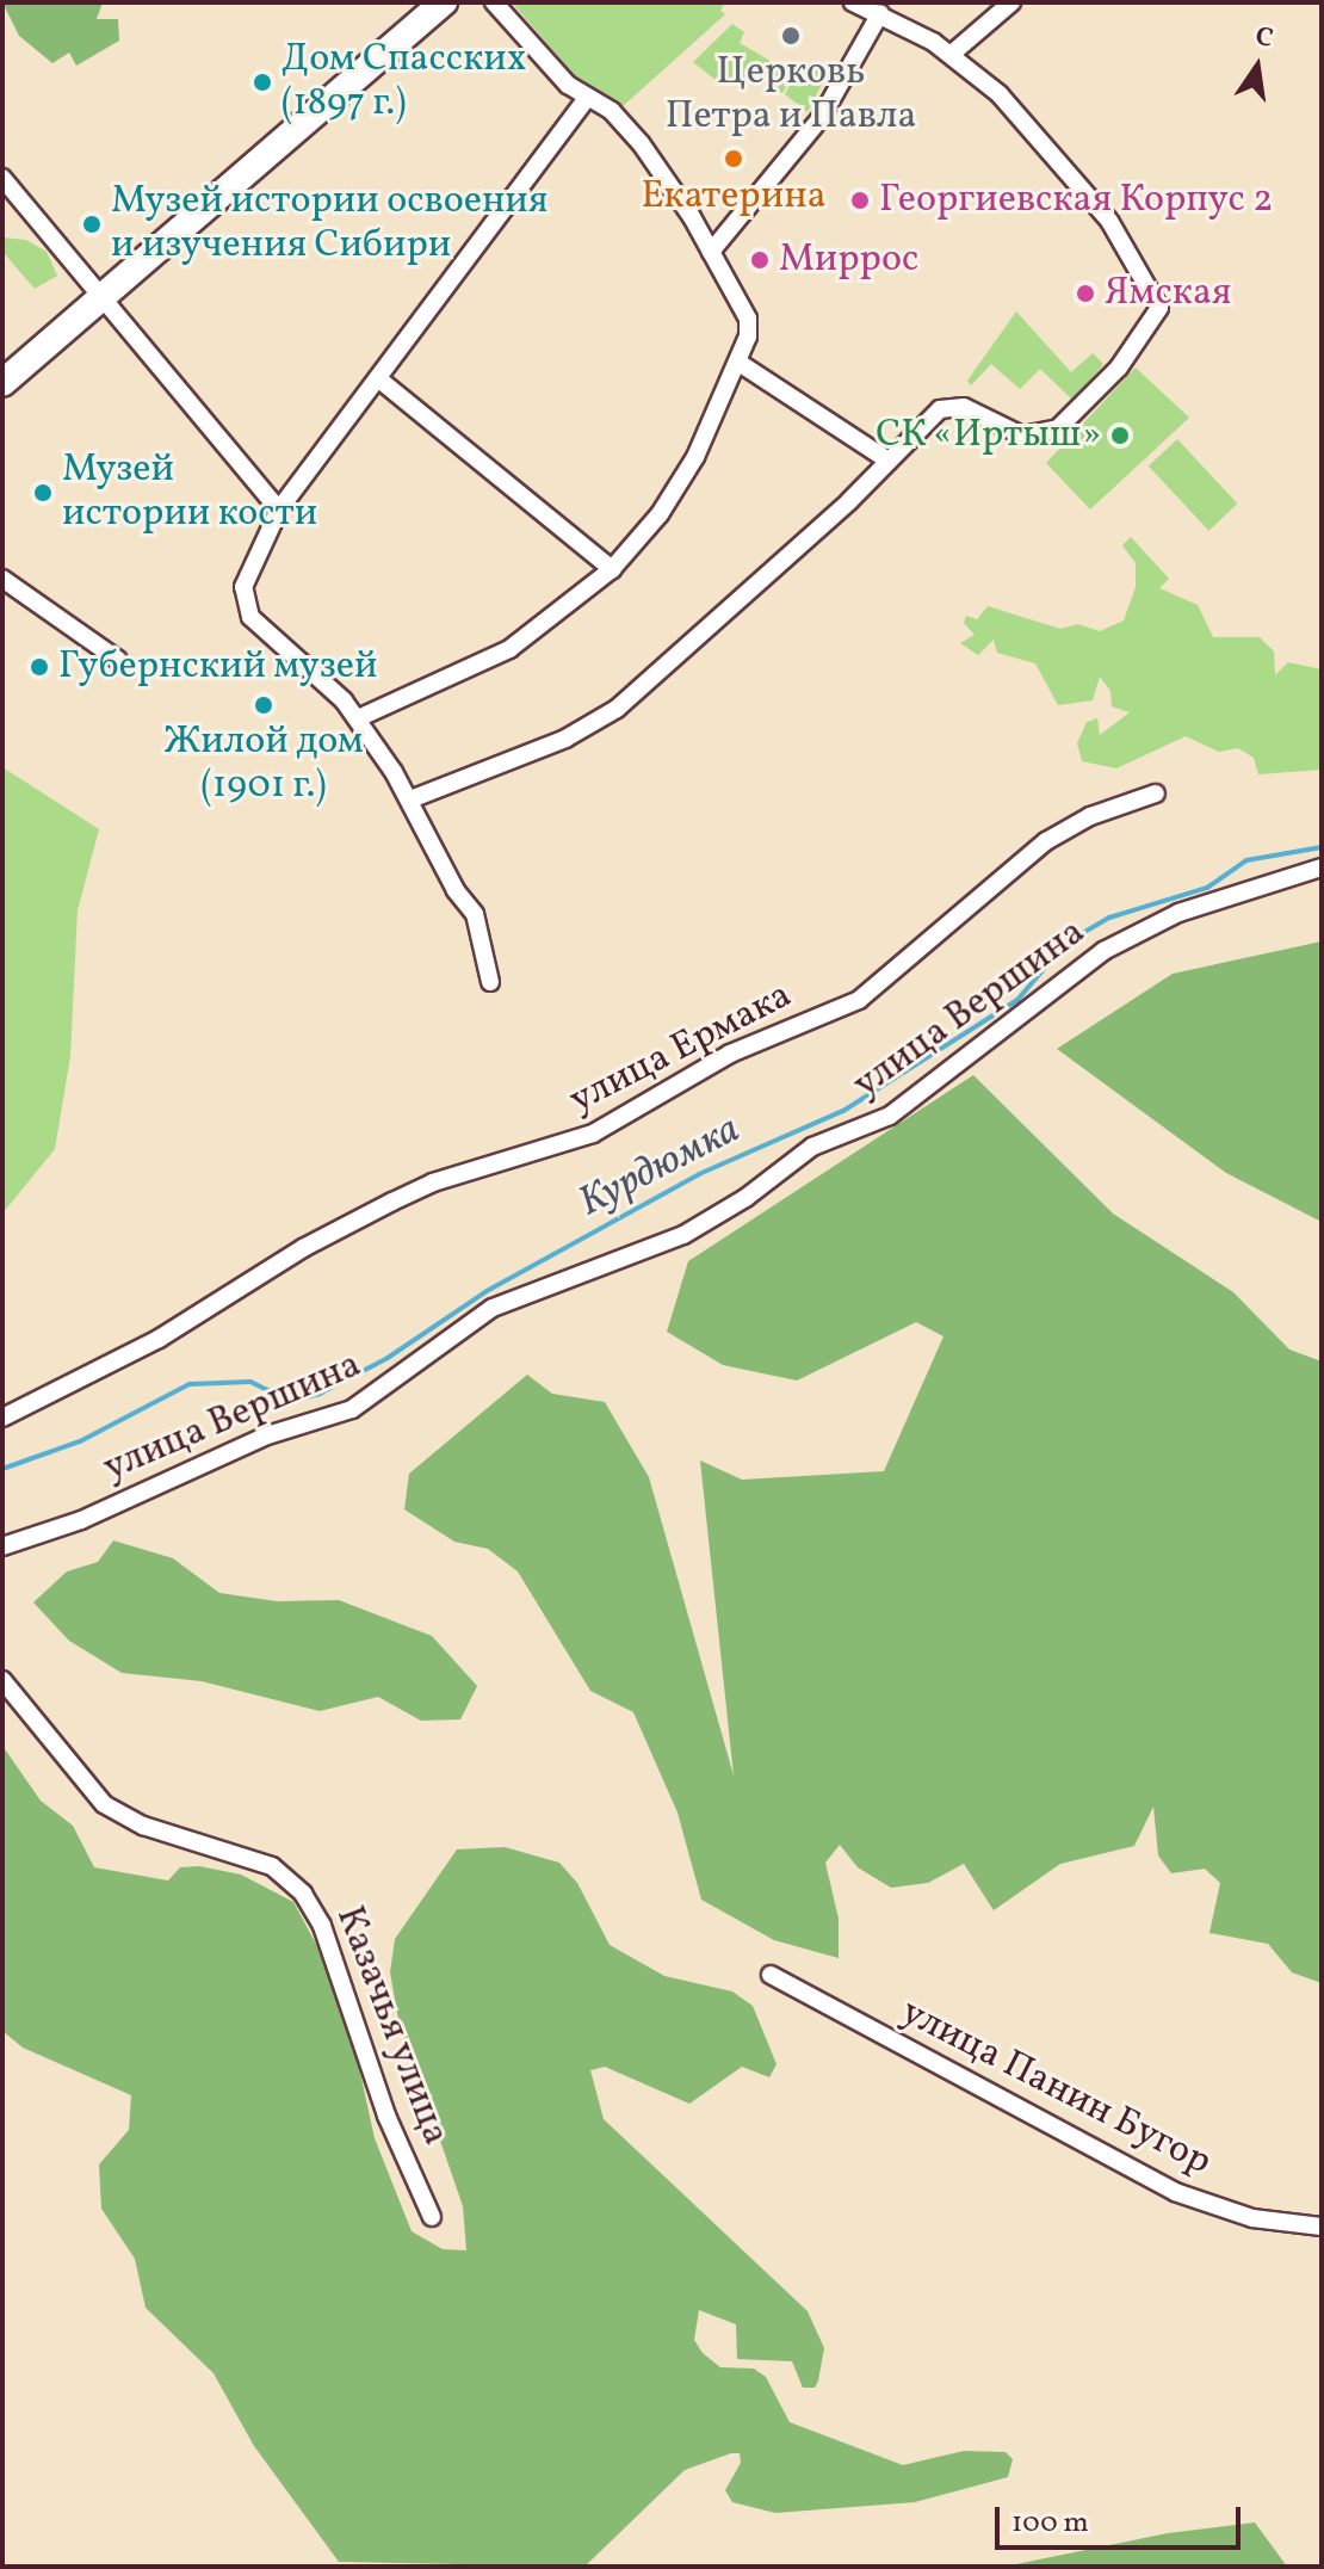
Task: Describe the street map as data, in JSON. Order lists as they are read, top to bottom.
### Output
{
  "streets": {
    "street": [
      "улица Вершина",
      "улица Ермака",
      "Казачья улица",
      "улица Панин Бугор"
    ]
  },
  "water": ["Курдюмка"],
  "places": [
    "Церковь Петра и Павла",
    "Дом Спасских (1897 г.)",
    "Екатерина",
    "Георгиевская Корпус 2",
    "Музей истории освоения и изучения Сибири",
    "Миррос",
    "Ямская",
    "СК «Иртыш»",
    "Музей истории кости",
    "Губернский музей",
    "Жилой дом (1901 г.)"
  ],
  "scale_bar": "100 m",
  "north": "top"
}
